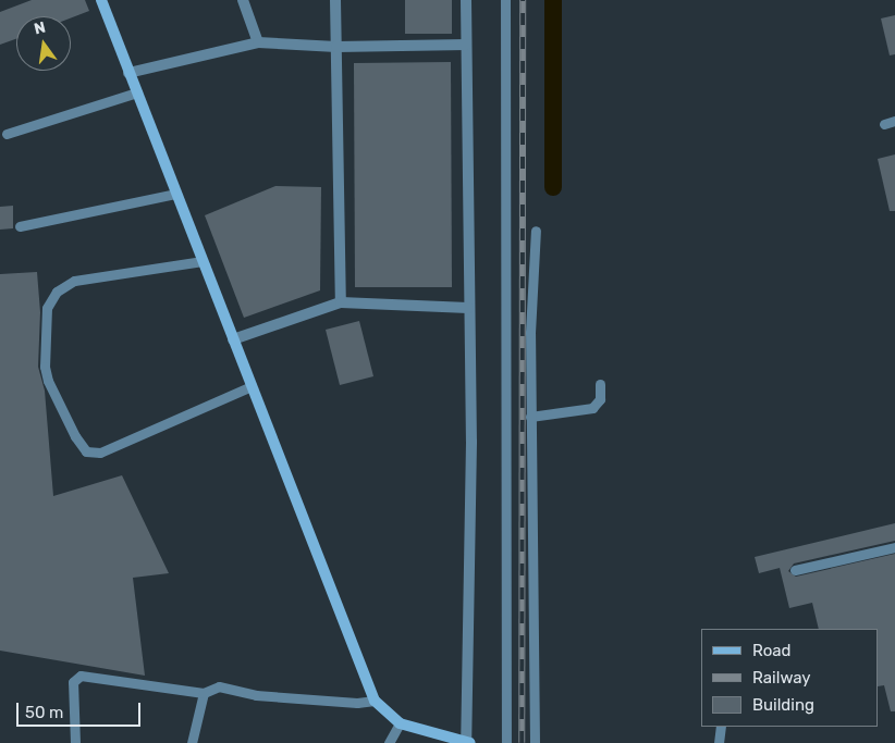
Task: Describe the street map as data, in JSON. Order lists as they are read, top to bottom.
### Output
{
  "legend": ["Road", "Railway", "Building"],
  "scale_bar": "50 m",
  "north": "top"
}
